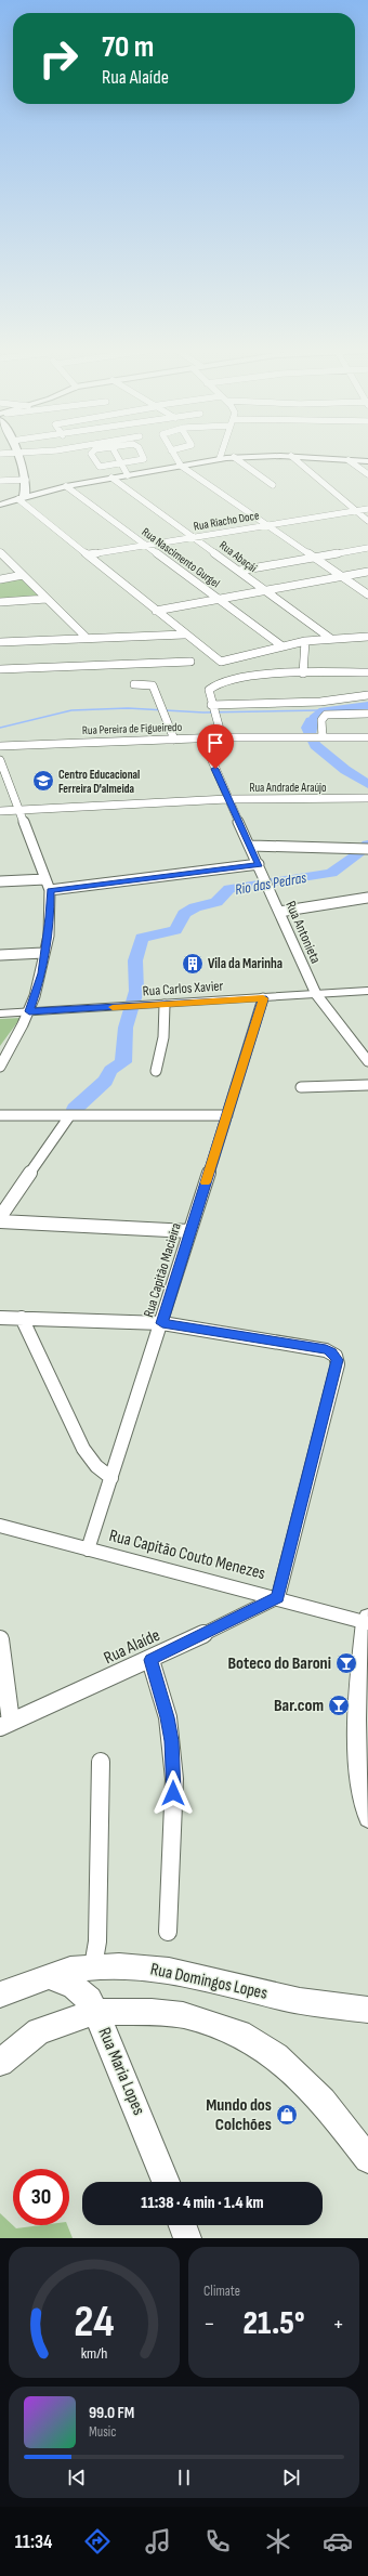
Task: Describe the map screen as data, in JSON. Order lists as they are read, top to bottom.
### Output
{
  "streets": {
    "main road": ["Rua Domingos Lopes", "Rua Maria Lopes"],
    "street": [
      "Rua Riacho Doce",
      "Rua Abaçái",
      "Rua Nascimento Gurgel",
      "Rua Pereira de Figueiredo",
      "Rua Andrade Araújo",
      "Rua Antonieta",
      "Rua Carlos Xavier",
      "Rua Capitão Macieira",
      "Rua Capitão Couto Menezes",
      "Rua Alaíde"
    ]
  },
  "crossings": [
    ["Rua Riacho Doce", "Rua Abaçái"],
    ["Rua Riacho Doce", "Rua Nascimento Gurgel"],
    ["Rua Pereira de Figueiredo", "Rua Antonieta"],
    ["Rua Andrade Araújo", "Rua Antonieta"],
    ["Rua Antonieta", "Rua Carlos Xavier"],
    ["Rua Carlos Xavier", "Rua Capitão Macieira"],
    ["Rua Capitão Macieira", "Rua Capitão Couto Menezes"],
    ["Rua Capitão Couto Menezes", "Rua Alaíde"],
    ["Rua Domingos Lopes", "Rua Maria Lopes"]
  ],
  "water": ["Rio das Pedras"],
  "places": {
    "school or university": ["Centro Educacional Ferreira D'almeida"],
    "building": ["Vila da Marinha"],
    "bar": ["Boteco do Baroni", "Bar.com"],
    "shop": ["Mundo dos Colchões"]
  },
  "page": {
    "turn": ["70 m", "Rua Alaíde"],
    "limit": "30",
    "trip": "11:38 · 4 min · 1.4 km",
    "tile": "Climate",
    "heat": ["−", "21.5°", "+"],
    "song": ["99.0 FM", "Music"],
    "tabs": "11:34",
    "gauge": ["24", "km/h"]
  }
}
